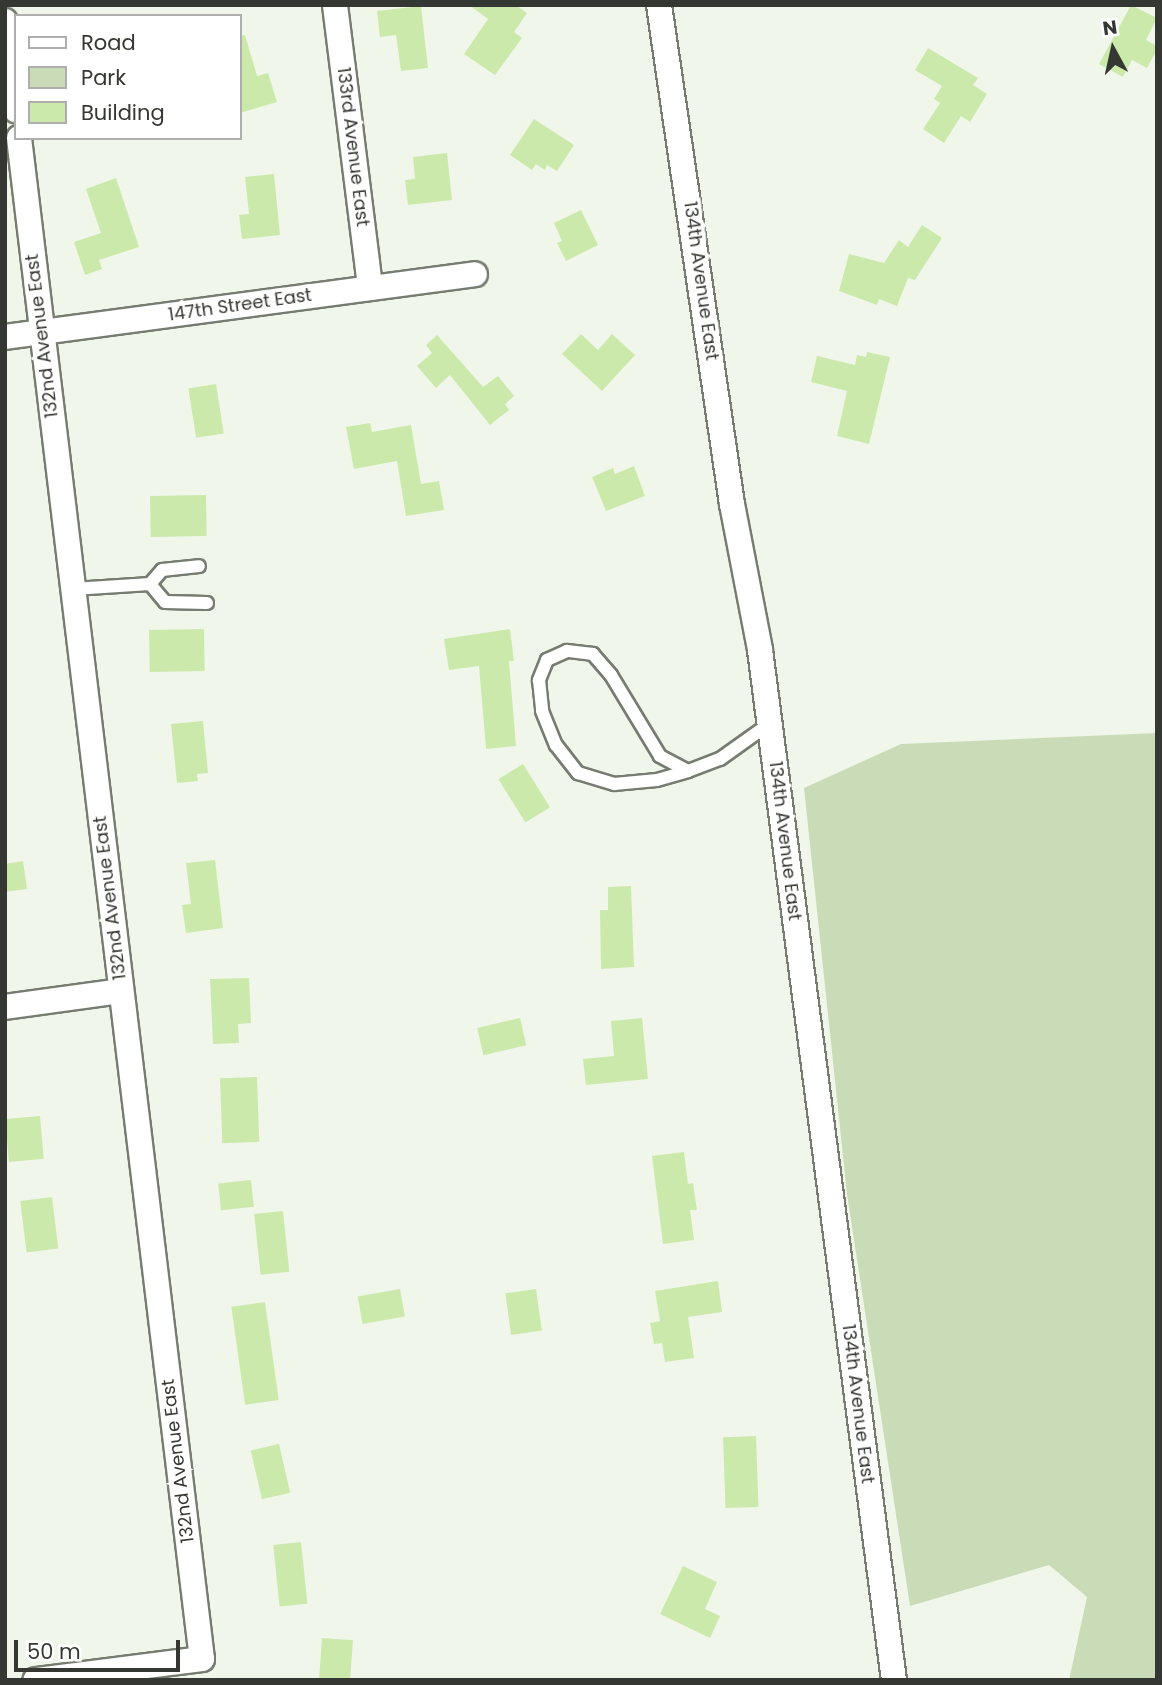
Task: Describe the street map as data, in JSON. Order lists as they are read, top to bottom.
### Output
{
  "streets": {
    "street": [
      "133rd Avenue East",
      "134th Avenue East",
      "147th Street East",
      "132nd Avenue East"
    ]
  },
  "crossings": [
    ["133rd Avenue East", "147th Street East"],
    ["147th Street East", "132nd Avenue East"]
  ],
  "legend": ["Road", "Park", "Building"],
  "scale_bar": "50 m",
  "north": "top"
}
